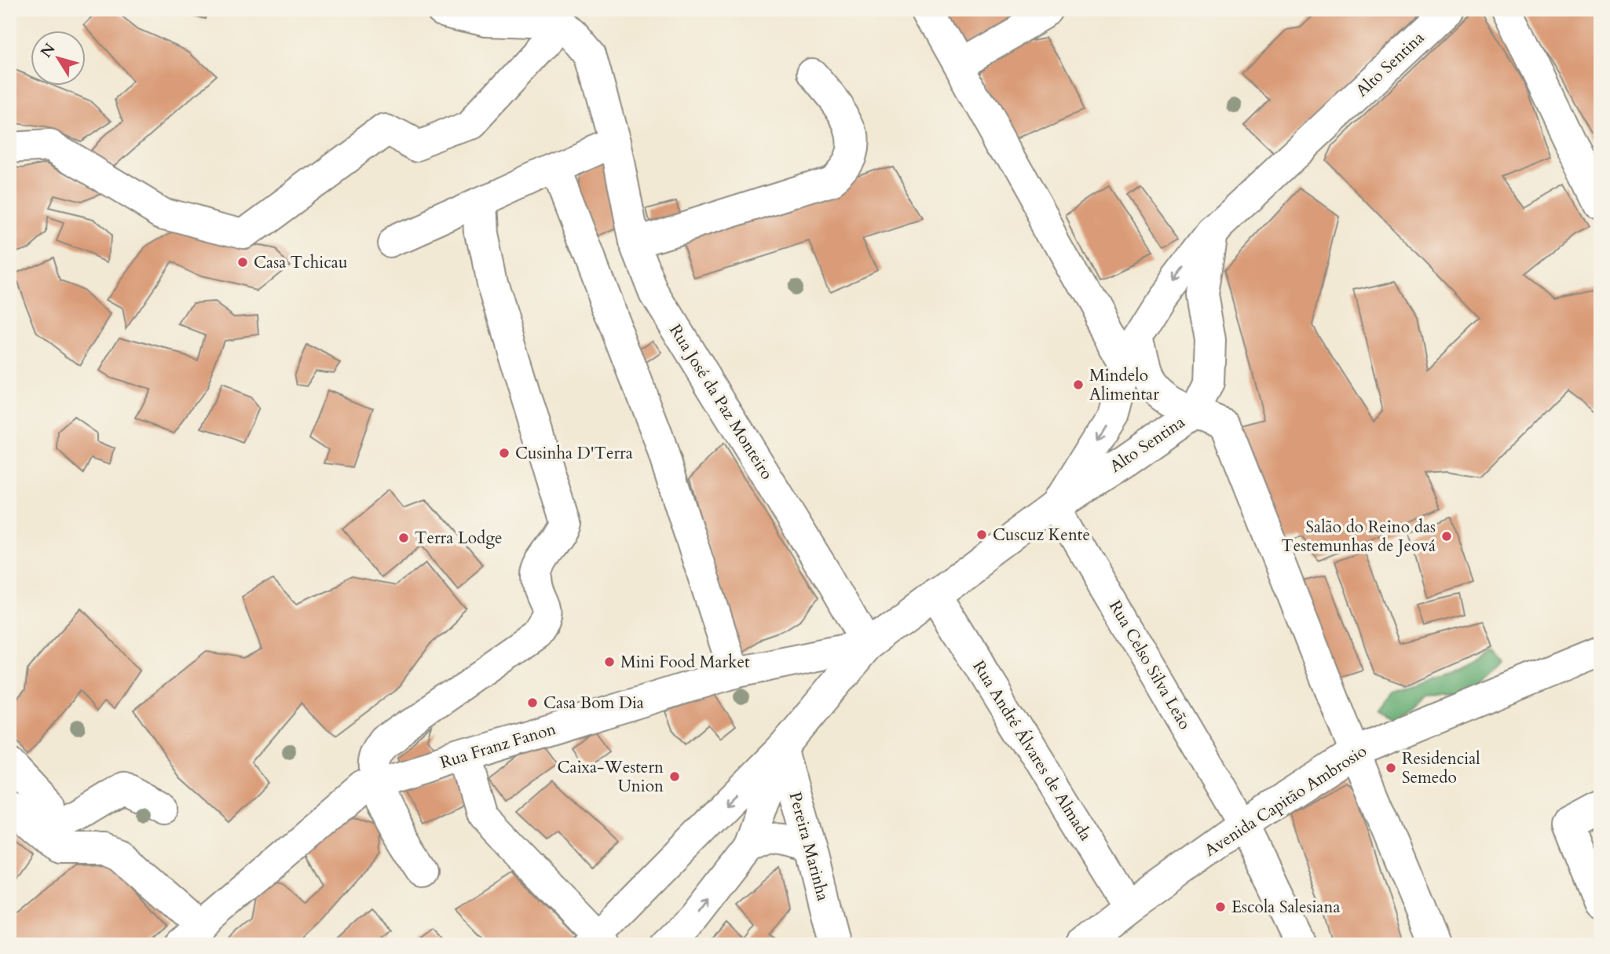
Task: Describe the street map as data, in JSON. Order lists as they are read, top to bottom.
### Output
{
  "streets": {
    "street": [
      "Alto Sentina",
      "Rua José da Paz Monteiro",
      "Rua Celso Silva Leão",
      "Rua Franz Fanon",
      "Rua André Álvares de Almada",
      "Avenida Capitão Ambrosio",
      "Pereira Marinha"
    ]
  },
  "crossings": [
    ["Alto Sentina", "Rua José da Paz Monteiro"],
    ["Alto Sentina", "Rua Celso Silva Leão"],
    ["Alto Sentina", "Rua Franz Fanon"],
    ["Alto Sentina", "Rua André Álvares de Almada"],
    ["Rua José da Paz Monteiro", "Rua Franz Fanon"],
    ["Rua Celso Silva Leão", "Avenida Capitão Ambrosio"],
    ["Rua André Álvares de Almada", "Avenida Capitão Ambrosio"]
  ],
  "places": [
    "Casa Tchicau",
    "Mindelo Alimentar",
    "Cusinha D'Terra",
    "Cuscuz Kente",
    "Salão do Reino das Testemunhas de Jeová",
    "Terra Lodge",
    "Mini Food Market",
    "Casa Bom Dia",
    "Residencial Semedo",
    "Caixa-Western Union",
    "Escola Salesiana"
  ],
  "north": "top left"
}
